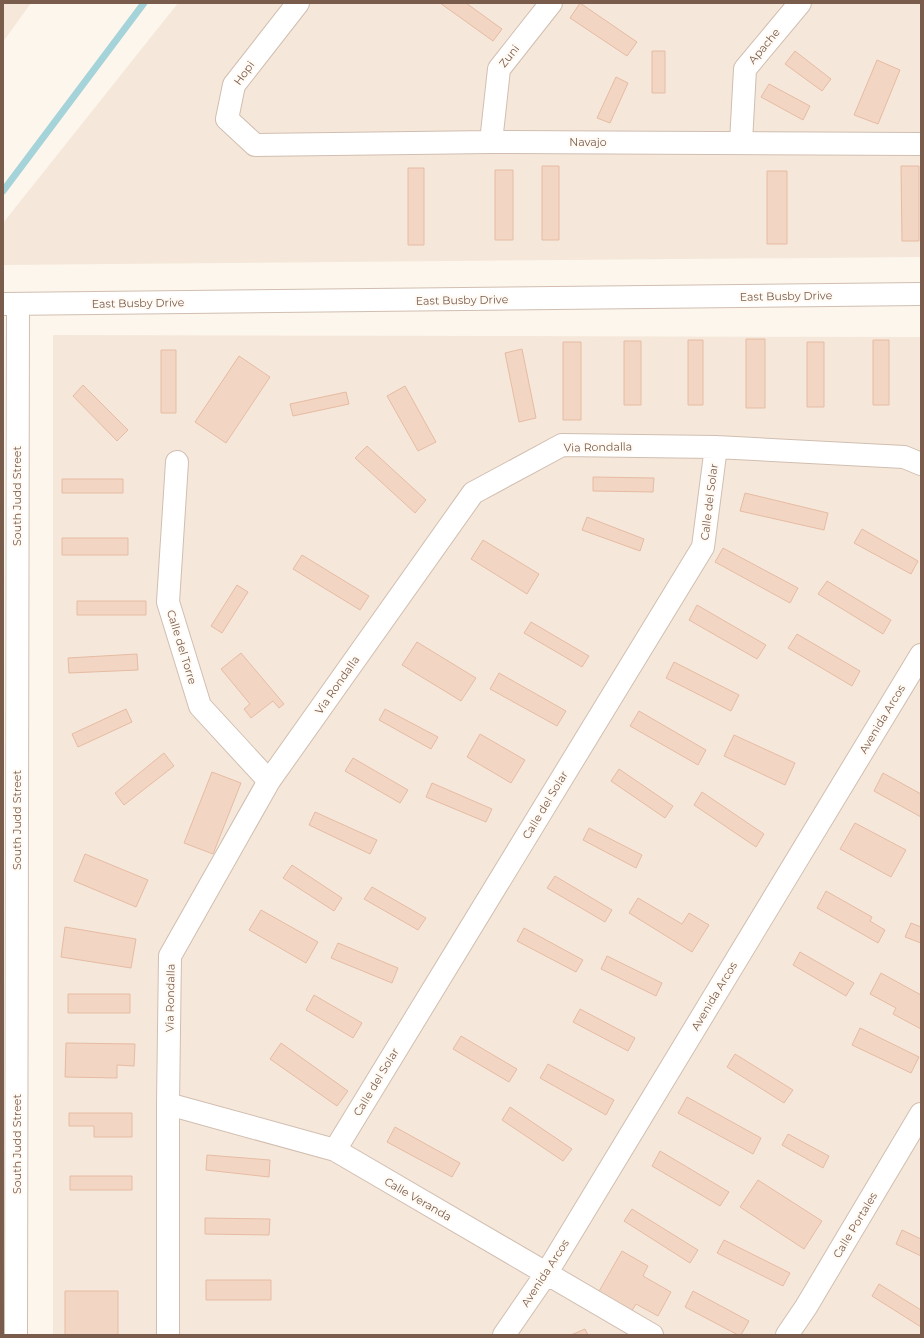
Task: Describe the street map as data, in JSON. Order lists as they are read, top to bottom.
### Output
{
  "streets": {
    "street": [
      "Apache",
      "Zuni",
      "Hopi",
      "Navajo",
      "East Busby Drive",
      "Via Rondalla",
      "South Judd Street",
      "Calle del Solar",
      "Calle del Torre",
      "Avenida Arcos",
      "Calle Veranda",
      "Calle Portales"
    ]
  },
  "crossings": [
    ["Apache", "Navajo"],
    ["Zuni", "Navajo"],
    ["Hopi", "Navajo"],
    ["East Busby Drive", "South Judd Street"],
    ["Via Rondalla", "Calle del Solar"],
    ["Via Rondalla", "Calle del Torre"],
    ["Via Rondalla", "Calle Veranda"],
    ["Calle del Solar", "Calle Veranda"],
    ["Avenida Arcos", "Calle Veranda"]
  ]
}
